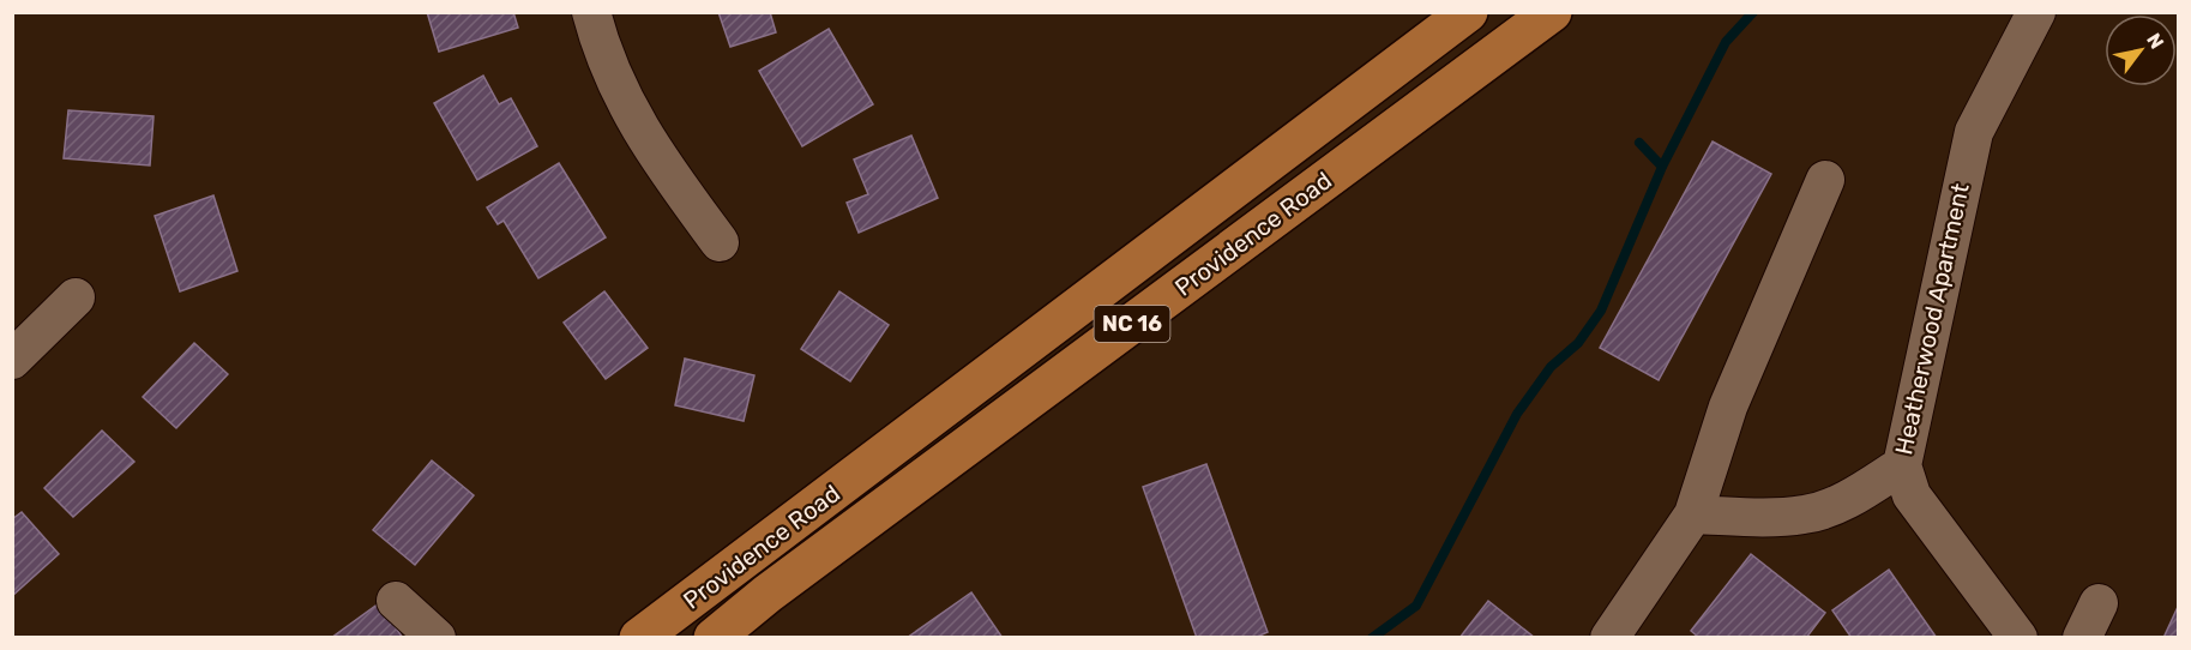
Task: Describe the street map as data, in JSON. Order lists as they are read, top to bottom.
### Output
{
  "streets": {
    "main road": ["Providence Road", "NC 16"],
    "street": ["Heatherwood Apartment"]
  },
  "north": "top right"
}
